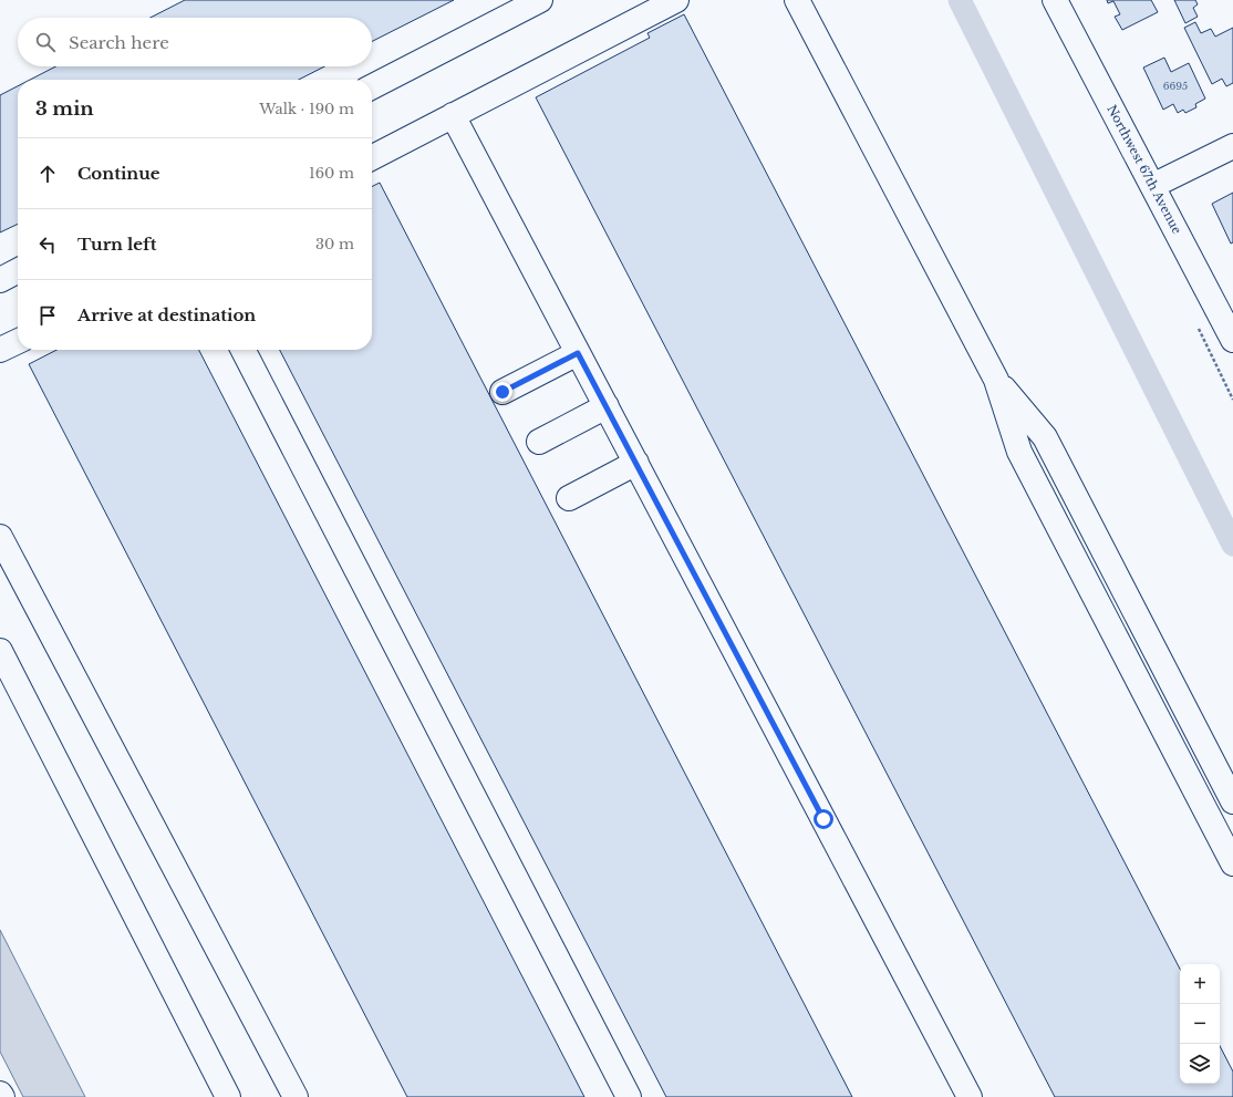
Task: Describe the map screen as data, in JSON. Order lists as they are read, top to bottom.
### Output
{
  "streets": {
    "street": ["Northwest 67th Avenue"]
  },
  "house_numbers": ["6695"],
  "page": {
    "search": "Search here",
    "heading": ["3 min", "Walk · 190 m"],
    "list": [
      ["Continue", "160 m"],
      ["Turn left", "30 m"],
      "Arrive at destination"
    ],
    "map_buttons": ["+", "−"]
  }
}
